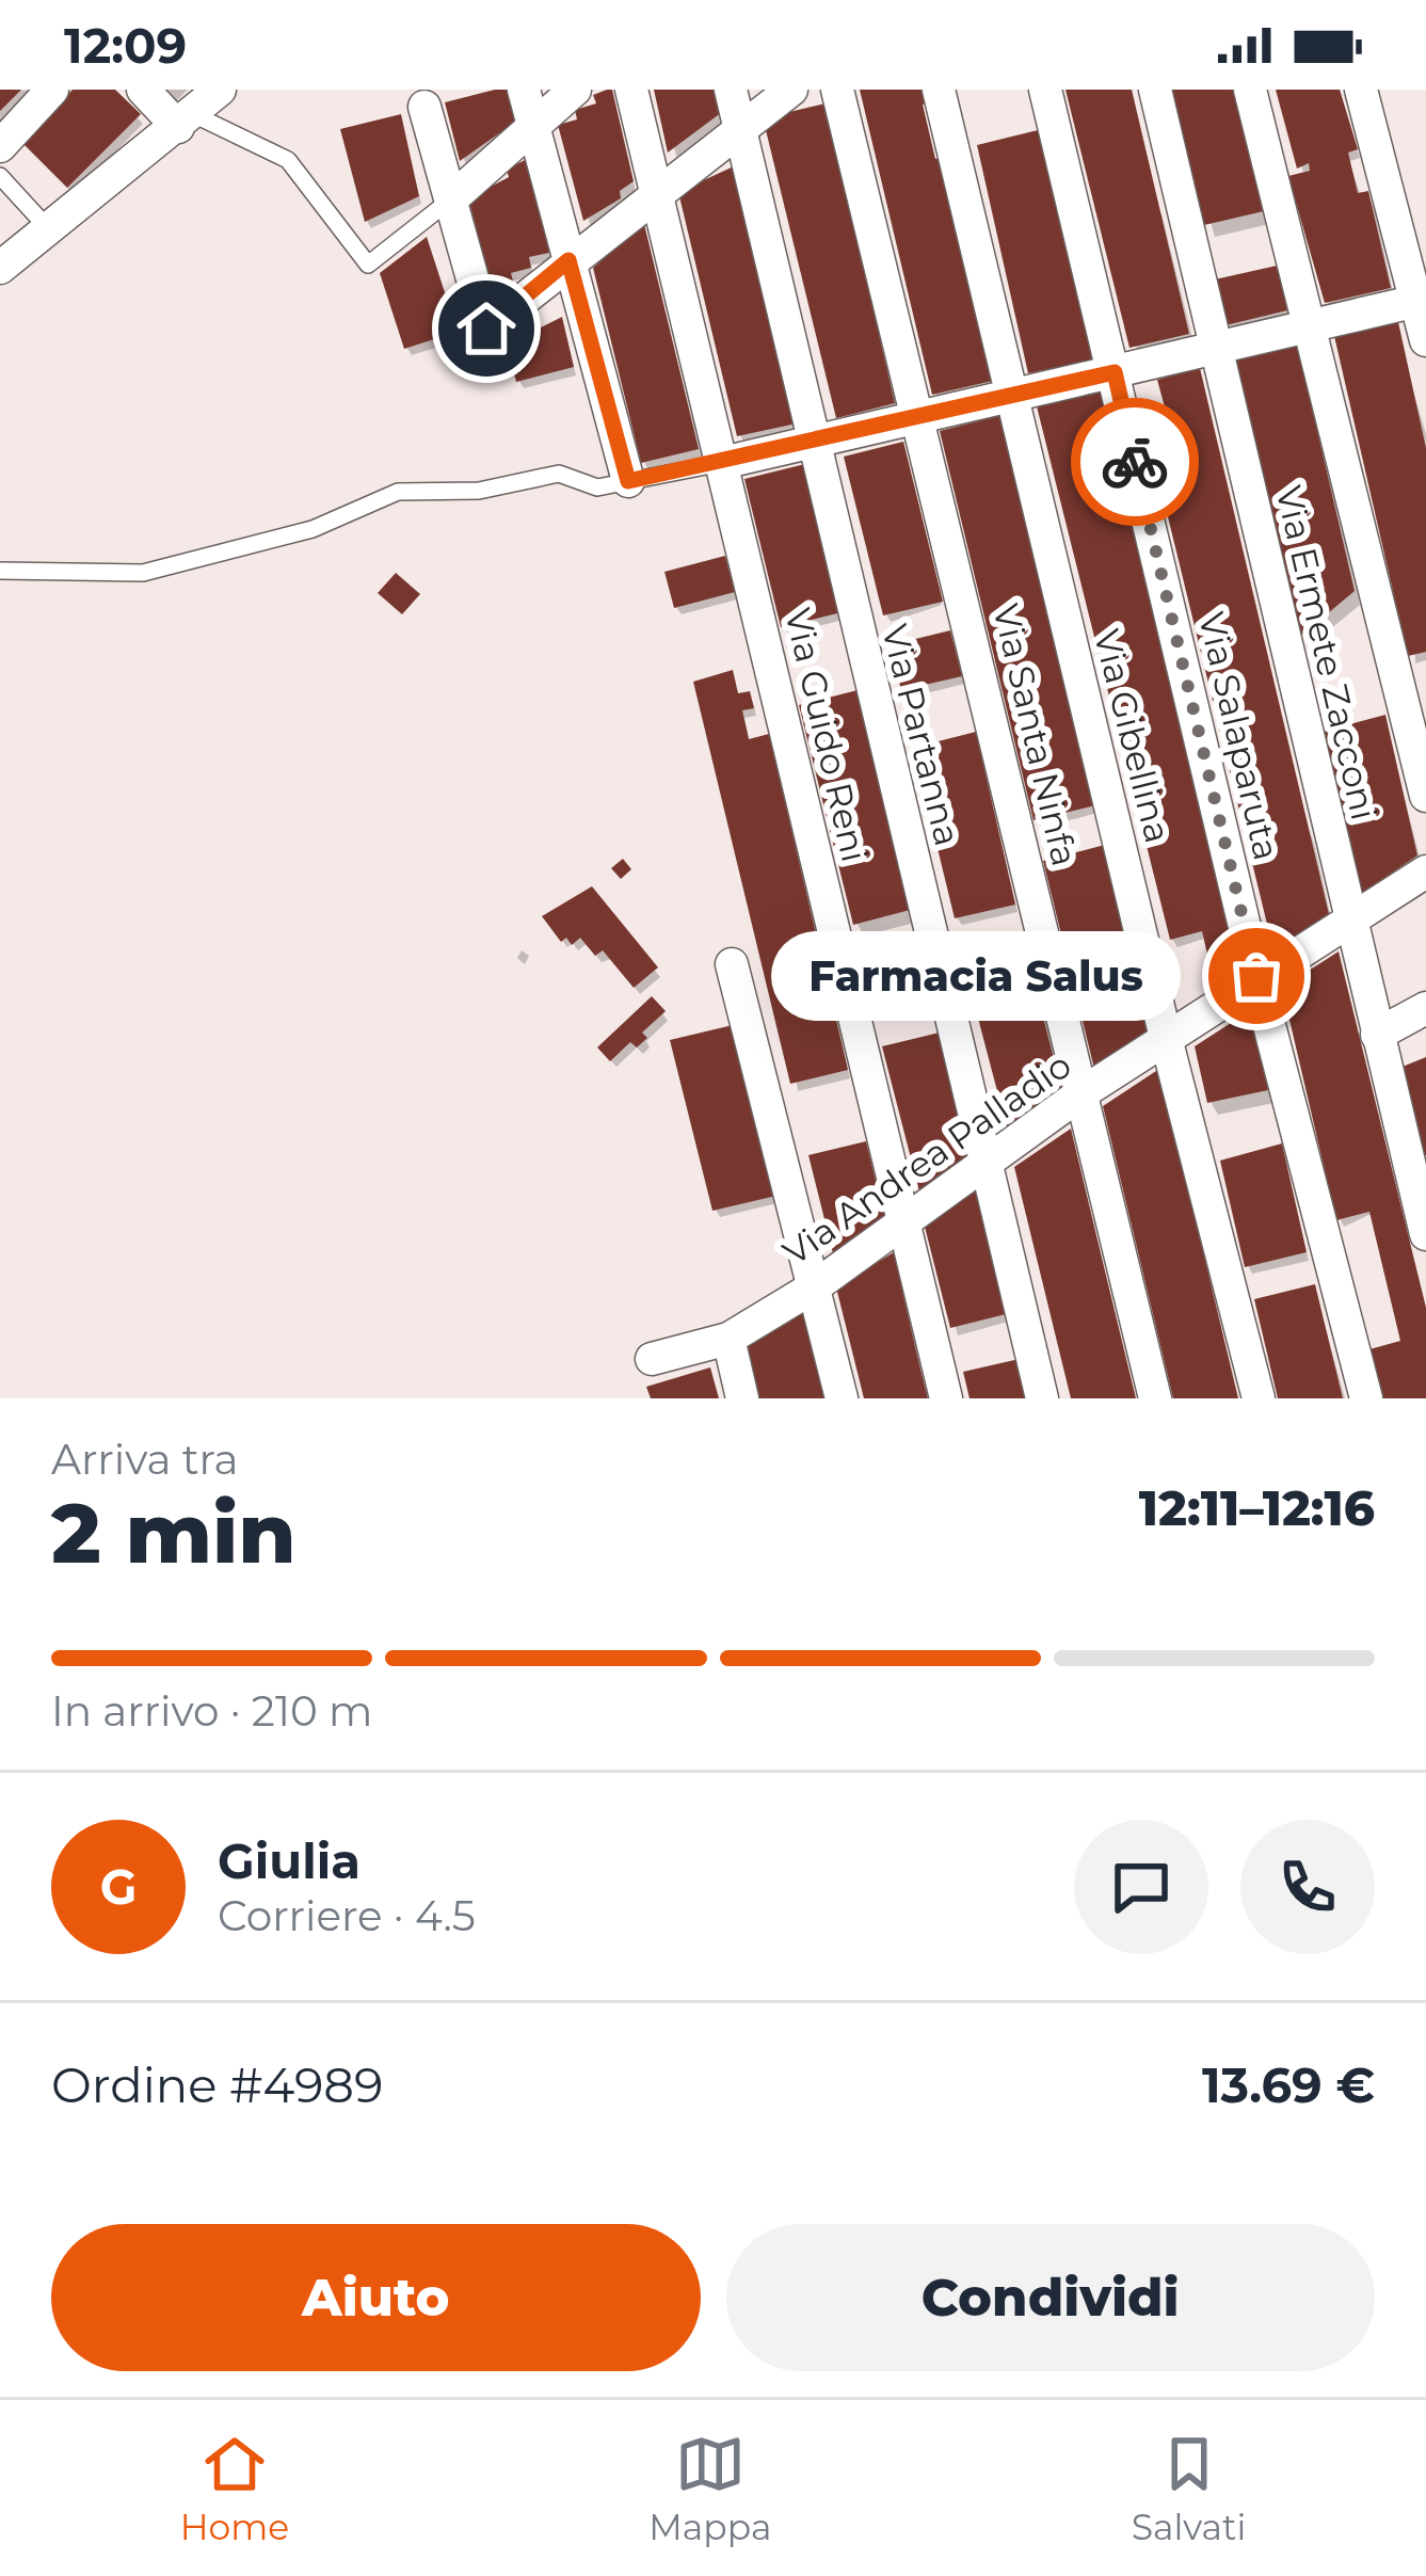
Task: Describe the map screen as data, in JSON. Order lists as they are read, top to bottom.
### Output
{
  "streets": {
    "street": [
      "Via Ermete Zacconi",
      "Via Guido Reni",
      "Via Partanna",
      "Via Santa Ninfa",
      "Via Gibellina",
      "Via Salaparuta",
      "Via Andrea Palladio"
    ]
  },
  "crossings": [
    ["Via Ermete Zacconi", "Via Andrea Palladio"],
    ["Via Guido Reni", "Via Andrea Palladio"],
    ["Via Partanna", "Via Andrea Palladio"],
    ["Via Santa Ninfa", "Via Andrea Palladio"],
    ["Via Gibellina", "Via Andrea Palladio"],
    ["Via Salaparuta", "Via Andrea Palladio"]
  ],
  "places": ["Farmacia Salus"],
  "page": {
    "status": "12:09",
    "bubble": "Farmacia Salus",
    "heading": ["2 min", "Arriva tra", "12:11–12:16"],
    "panel": [
      "Giulia",
      "Corriere · 4.5",
      "Ordine #4989",
      "13.69 €"
    ],
    "bar": "In arrivo · 210 m",
    "round": "G",
    "buttons": ["Aiuto", "Condividi"],
    "tabs": ["Home", "Mappa", "Salvati"]
  }
}
